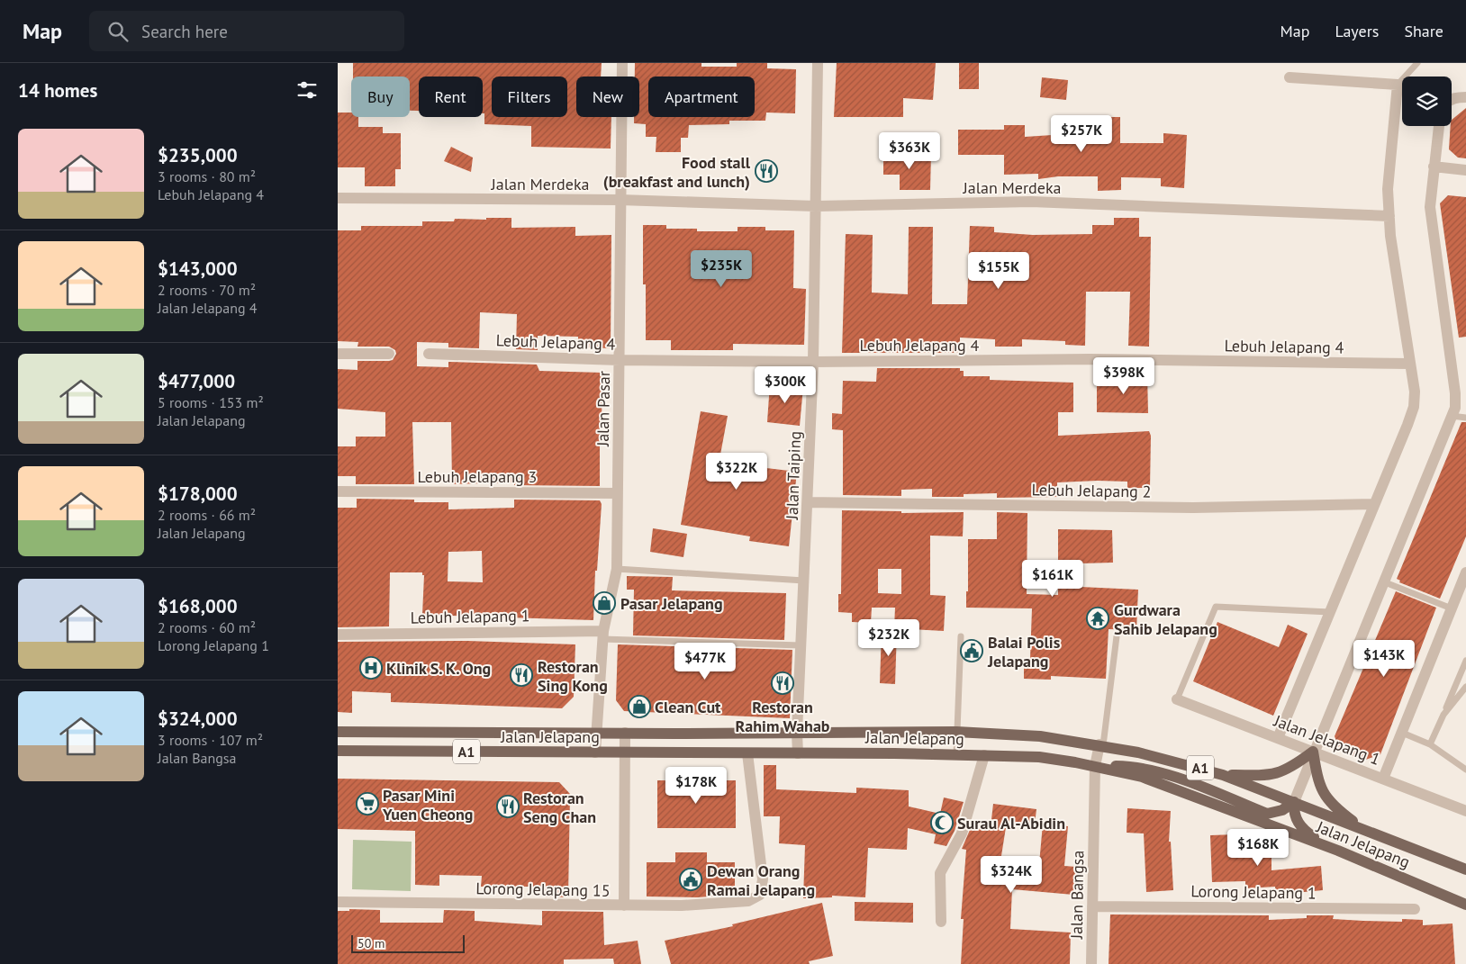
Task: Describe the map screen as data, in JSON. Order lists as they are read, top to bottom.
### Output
{
  "streets": {
    "main road": ["Jalan Jelapang", "A1"],
    "street": [
      "Jalan Merdeka",
      "Lebuh Jelapang 4",
      "Jalan Pasar",
      "Jalan Taiping",
      "Lebuh Jelapang 3",
      "Lebuh Jelapang 2",
      "Lebuh Jelapang 1",
      "Jalan Jelapang 1",
      "Lorong Jelapang 15",
      "Lorong Jelapang 1",
      "Jalan Bangsa"
    ]
  },
  "crossings": [
    ["Jalan Merdeka", "Jalan Pasar"],
    ["Jalan Merdeka", "Jalan Taiping"],
    ["Lebuh Jelapang 4", "Jalan Pasar"],
    ["Lebuh Jelapang 4", "Jalan Taiping"],
    ["Jalan Pasar", "Lebuh Jelapang 3"],
    ["Jalan Pasar", "Lebuh Jelapang 1"],
    ["Jalan Pasar", "Jalan Jelapang"],
    ["Jalan Taiping", "Lebuh Jelapang 2"],
    ["Jalan Taiping", "Jalan Jelapang"],
    ["Jalan Jelapang", "Lorong Jelapang 15"],
    ["Jalan Jelapang", "Jalan Bangsa"],
    ["Lorong Jelapang 1", "Jalan Bangsa"]
  ],
  "places": {
    "restaurant": [
      "Food stall (breakfast and lunch)",
      "Restoran Sing Kong",
      "Restoran Rahim Wahab",
      "Restoran Seng Chan"
    ],
    "shop": ["Pasar Jelapang", "Clean Cut"],
    "temple": ["Gurdwara Sahib Jelapang"],
    "public building": ["Balai Polis Jelapang", "Dewan Orang Ramai Jelapang"],
    "hospital": ["Klinik S. K. Ong"],
    "supermarket": ["Pasar Mini Yuen Cheong"],
    "mosque": ["Surau Al-Abidin"]
  },
  "scale_bar": "50 m",
  "page": {
    "header": "Map",
    "search": "Search here",
    "nav": ["Map", "Layers", "Share"],
    "heading": "14 homes",
    "chip": [
      "Buy",
      "Rent",
      "Filters",
      "New",
      "Apartment"
    ],
    "price": [
      "$257K",
      "$363K",
      "$235K",
      "$155K",
      "$398K",
      "$300K",
      "$322K",
      "$161K",
      "$232K",
      "$143K",
      "$477K",
      "$178K",
      "$168K",
      "$324K"
    ],
    "list": [
      {
        "name": "$235,000",
        "note": "3 rooms · 80 m² · Lebuh Jelapang 4"
      },
      {
        "name": "$143,000",
        "note": "2 rooms · 70 m² · Jalan Jelapang 4"
      },
      {
        "name": "$477,000",
        "note": "5 rooms · 153 m² · Jalan Jelapang"
      },
      {
        "name": "$178,000",
        "note": "2 rooms · 66 m² · Jalan Jelapang"
      },
      {
        "name": "$168,000",
        "note": "2 rooms · 60 m² · Lorong Jelapang 1"
      },
      {
        "name": "$324,000",
        "note": "3 rooms · 107 m² · Jalan Bangsa"
      }
    ],
    "scale": "50 m"
  }
}
